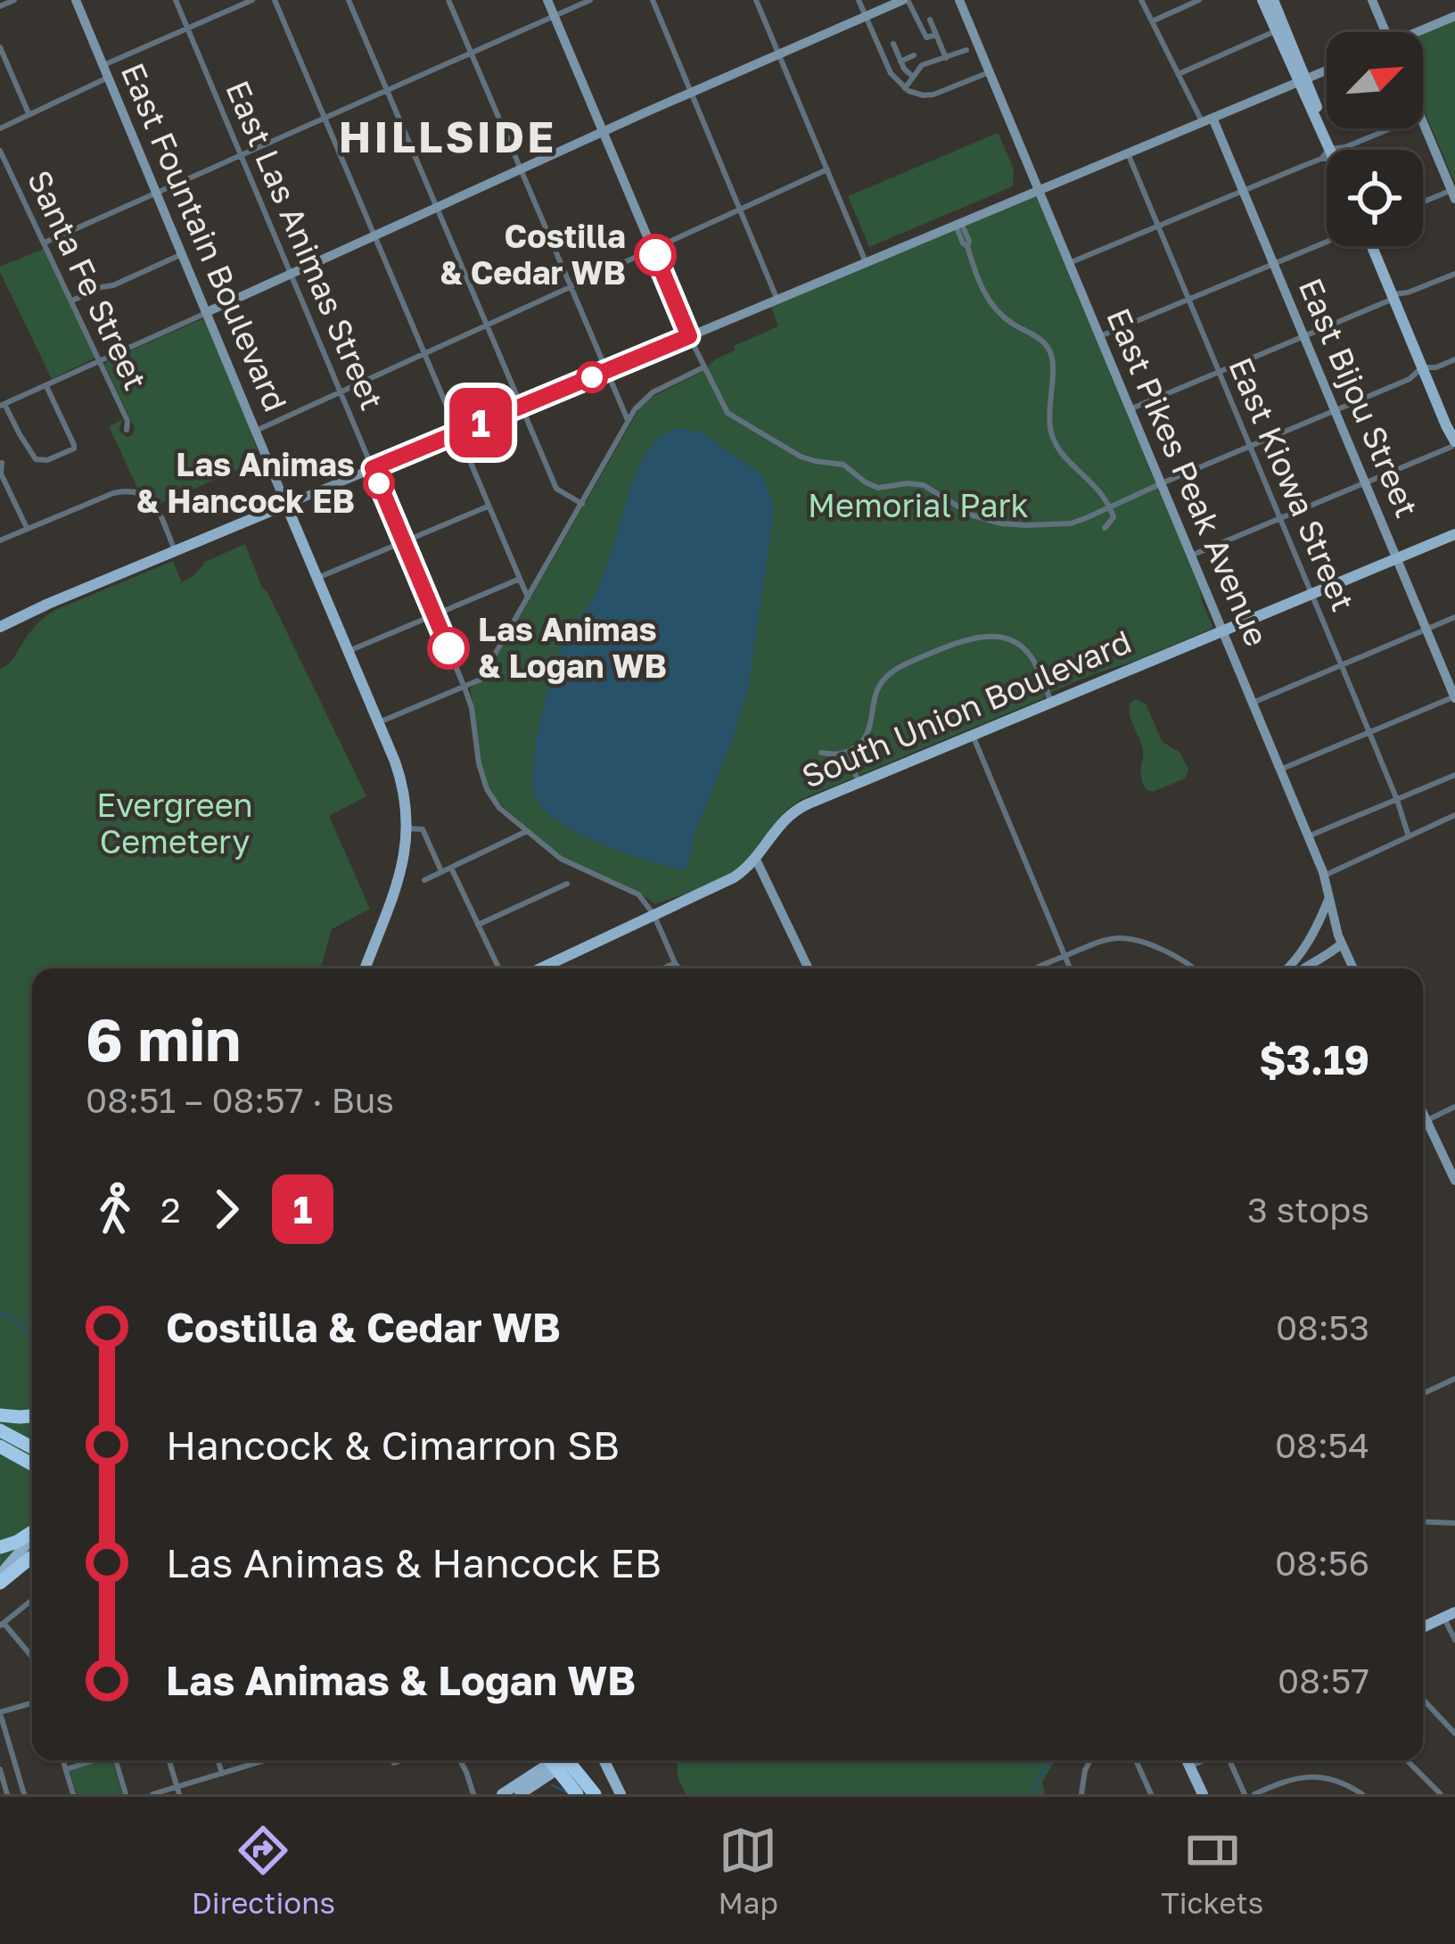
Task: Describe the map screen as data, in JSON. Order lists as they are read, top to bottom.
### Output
{
  "streets": {
    "main road": [
      "East Fountain Boulevard",
      "East Bijou Street",
      "East Pikes Peak Avenue",
      "South Union Boulevard"
    ],
    "street": ["East Las Animas Street", "Santa Fe Street", "East Kiowa Street"]
  },
  "crossings": [
    ["East Las Animas Street", "South Union Boulevard"],
    ["East Bijou Street", "South Union Boulevard"],
    ["East Pikes Peak Avenue", "South Union Boulevard"],
    ["East Kiowa Street", "South Union Boulevard"]
  ],
  "districts": ["HILLSIDE"],
  "parks": ["Memorial Park", "Evergreen Cemetery"],
  "places": ["Costilla & Cedar WB", "Las Animas & Hancock EB", "Las Animas & Logan WB"],
  "lines": ["bus line 1"],
  "north": "top right",
  "page": {
    "on_map": "1",
    "heading": ["6 min", "08:51 – 08:57 · Bus", "$3.19"],
    "legs": ["2", "1", "3 stops"],
    "list": [
      {
        "name": "Costilla & Cedar WB",
        "value": "08:53"
      },
      {
        "name": "Hancock & Cimarron SB",
        "value": "08:54"
      },
      {
        "name": "Las Animas & Hancock EB",
        "value": "08:56"
      },
      {
        "name": "Las Animas & Logan WB",
        "value": "08:57"
      }
    ],
    "tabs": ["Directions", "Map", "Tickets"]
  }
}
